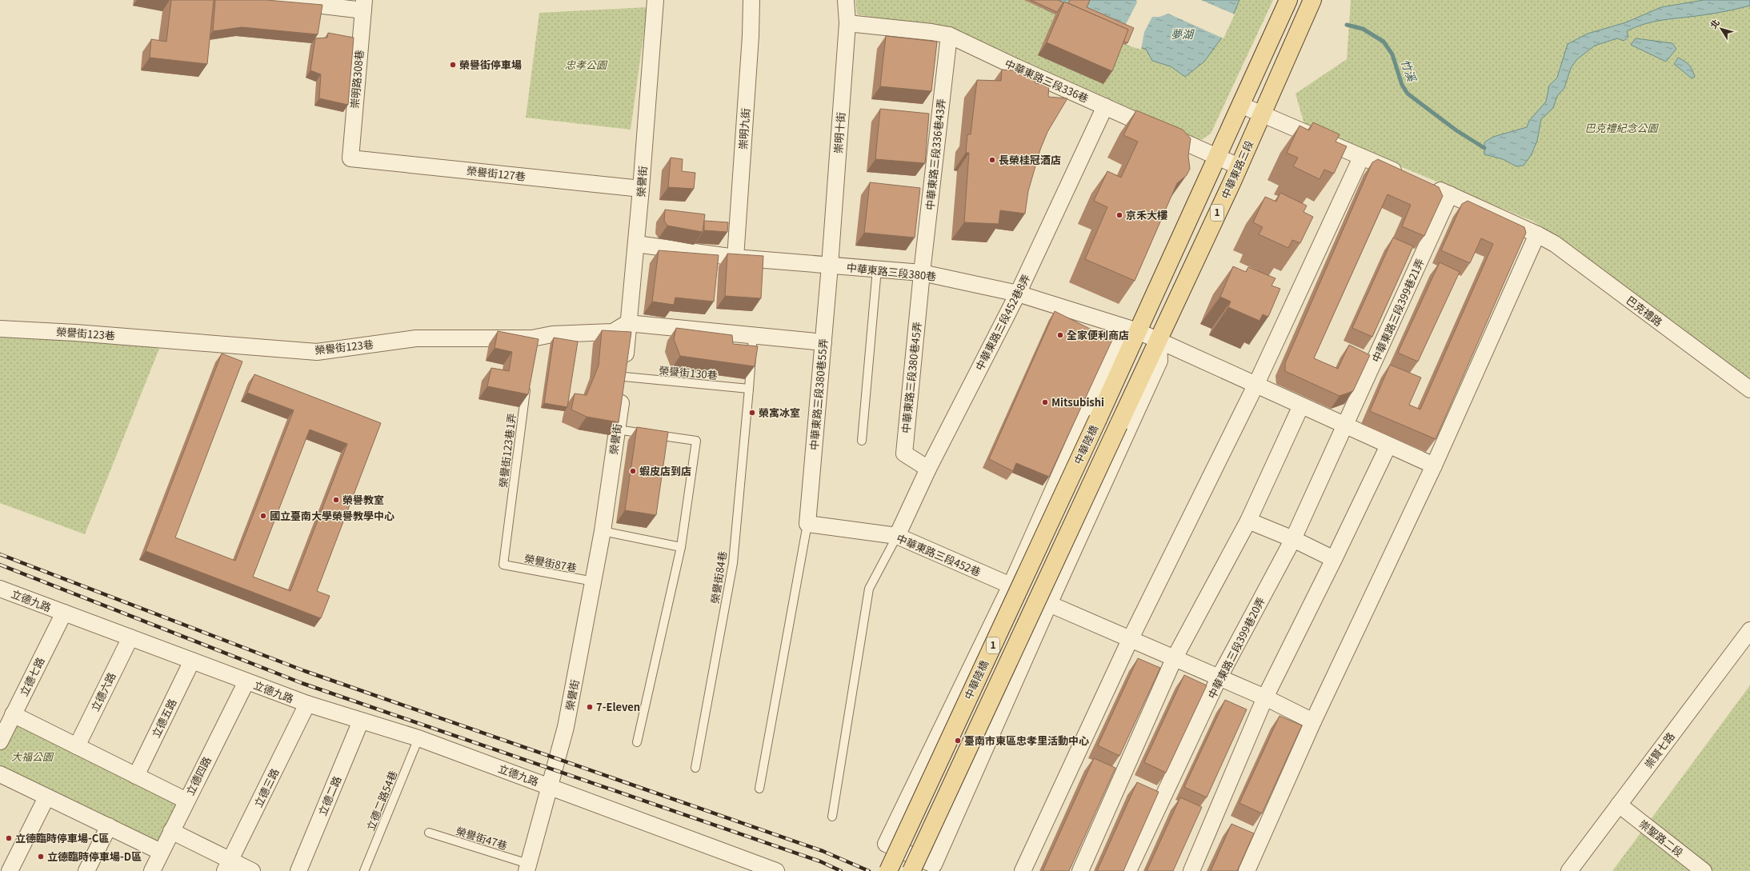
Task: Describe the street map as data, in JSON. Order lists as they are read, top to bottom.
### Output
{
  "streets": {
    "main road": ["中華東路三段", "1", "中華陸橋"],
    "street": [
      "崇明路308巷",
      "中華東路三段336巷",
      "崇明九街",
      "崇明十街",
      "中華東路三段336巷43弄",
      "榮譽街127巷",
      "榮譽街",
      "中華東路三段380巷",
      "中華東路三段399巷21弄",
      "巴克禮路",
      "中華東路三段452巷8弄",
      "榮譽街123巷",
      "中華東路三段380巷45弄",
      "中華東路三段380巷55弄",
      "中華東路三段452巷",
      "立德九路",
      "中華東路三段399巷20弄",
      "立德七路",
      "立德六路",
      "立德五路",
      "崇賢七路",
      "立德四路",
      "立德三路",
      "立德二路",
      "崇聖路二段"
    ],
    "lane": [
      "榮譽街130巷",
      "榮譽街123巷1弄",
      "榮譽街87巷",
      "榮譽街84巷",
      "立德二路54巷",
      "榮譽街47巷"
    ]
  },
  "crossings": [
    ["崇明路308巷", "榮譽街127巷"],
    ["中華東路三段336巷", "崇明十街"],
    ["中華東路三段336巷", "中華東路三段336巷43弄"],
    ["中華東路三段336巷", "中華東路三段"],
    ["中華東路三段336巷", "1"],
    ["中華東路三段336巷", "中華東路三段452巷8弄"],
    ["崇明九街", "中華東路三段380巷"],
    ["崇明十街", "中華東路三段380巷"],
    ["崇明十街", "中華東路三段380巷55弄"],
    ["中華東路三段336巷43弄", "中華東路三段380巷"],
    ["中華東路三段336巷43弄", "中華東路三段380巷45弄"],
    ["中華東路三段", "中華東路三段380巷"],
    ["中華東路三段", "中華陸橋"],
    ["榮譽街127巷", "榮譽街"],
    ["榮譽街", "中華東路三段380巷"],
    ["榮譽街", "榮譽街123巷"],
    ["榮譽街", "榮譽街130巷"],
    ["榮譽街", "榮譽街87巷"],
    ["榮譽街", "立德九路"],
    ["榮譽街", "榮譽街47巷"],
    ["1", "中華東路三段380巷"],
    ["1", "中華陸橋"],
    ["中華東路三段380巷", "中華東路三段399巷21弄"],
    ["中華東路三段380巷", "中華東路三段452巷8弄"],
    ["中華東路三段380巷", "中華東路三段380巷45弄"],
    ["中華東路三段380巷", "中華東路三段380巷55弄"],
    ["中華東路三段380巷", "中華陸橋"],
    ["中華東路三段380巷", "中華東路三段399巷20弄"],
    ["中華東路三段399巷21弄", "巴克禮路"],
    ["中華東路三段399巷21弄", "中華東路三段399巷20弄"],
    ["中華東路三段452巷8弄", "中華東路三段380巷45弄"],
    ["中華東路三段452巷8弄", "中華東路三段452巷"],
    ["榮譽街130巷", "榮譽街84巷"],
    ["中華東路三段380巷55弄", "中華東路三段452巷"],
    ["榮譽街123巷1弄", "榮譽街87巷"],
    ["立德九路", "立德七路"],
    ["立德九路", "立德六路"],
    ["立德九路", "立德五路"],
    ["立德九路", "立德四路"],
    ["立德九路", "立德三路"],
    ["立德九路", "立德二路"],
    ["立德九路", "立德二路54巷"],
    ["崇賢七路", "崇聖路二段"]
  ],
  "water": ["夢湖", "竹溪"],
  "parks": ["忠孝公園", "巴克禮紀念公園", "大福公園"],
  "places": [
    "榮譽街停車場",
    "長榮桂冠酒店",
    "京禾大樓",
    "全家便利商店",
    "Mitsubishi",
    "榮寓冰室",
    "蝦皮店到店",
    "榮譽教室",
    "國立臺南大學榮譽教學中心",
    "7-Eleven",
    "臺南市東區忠孝里活動中心",
    "立德臨時停車場-C區",
    "立德臨時停車場-D區"
  ],
  "north": "top left"
}
